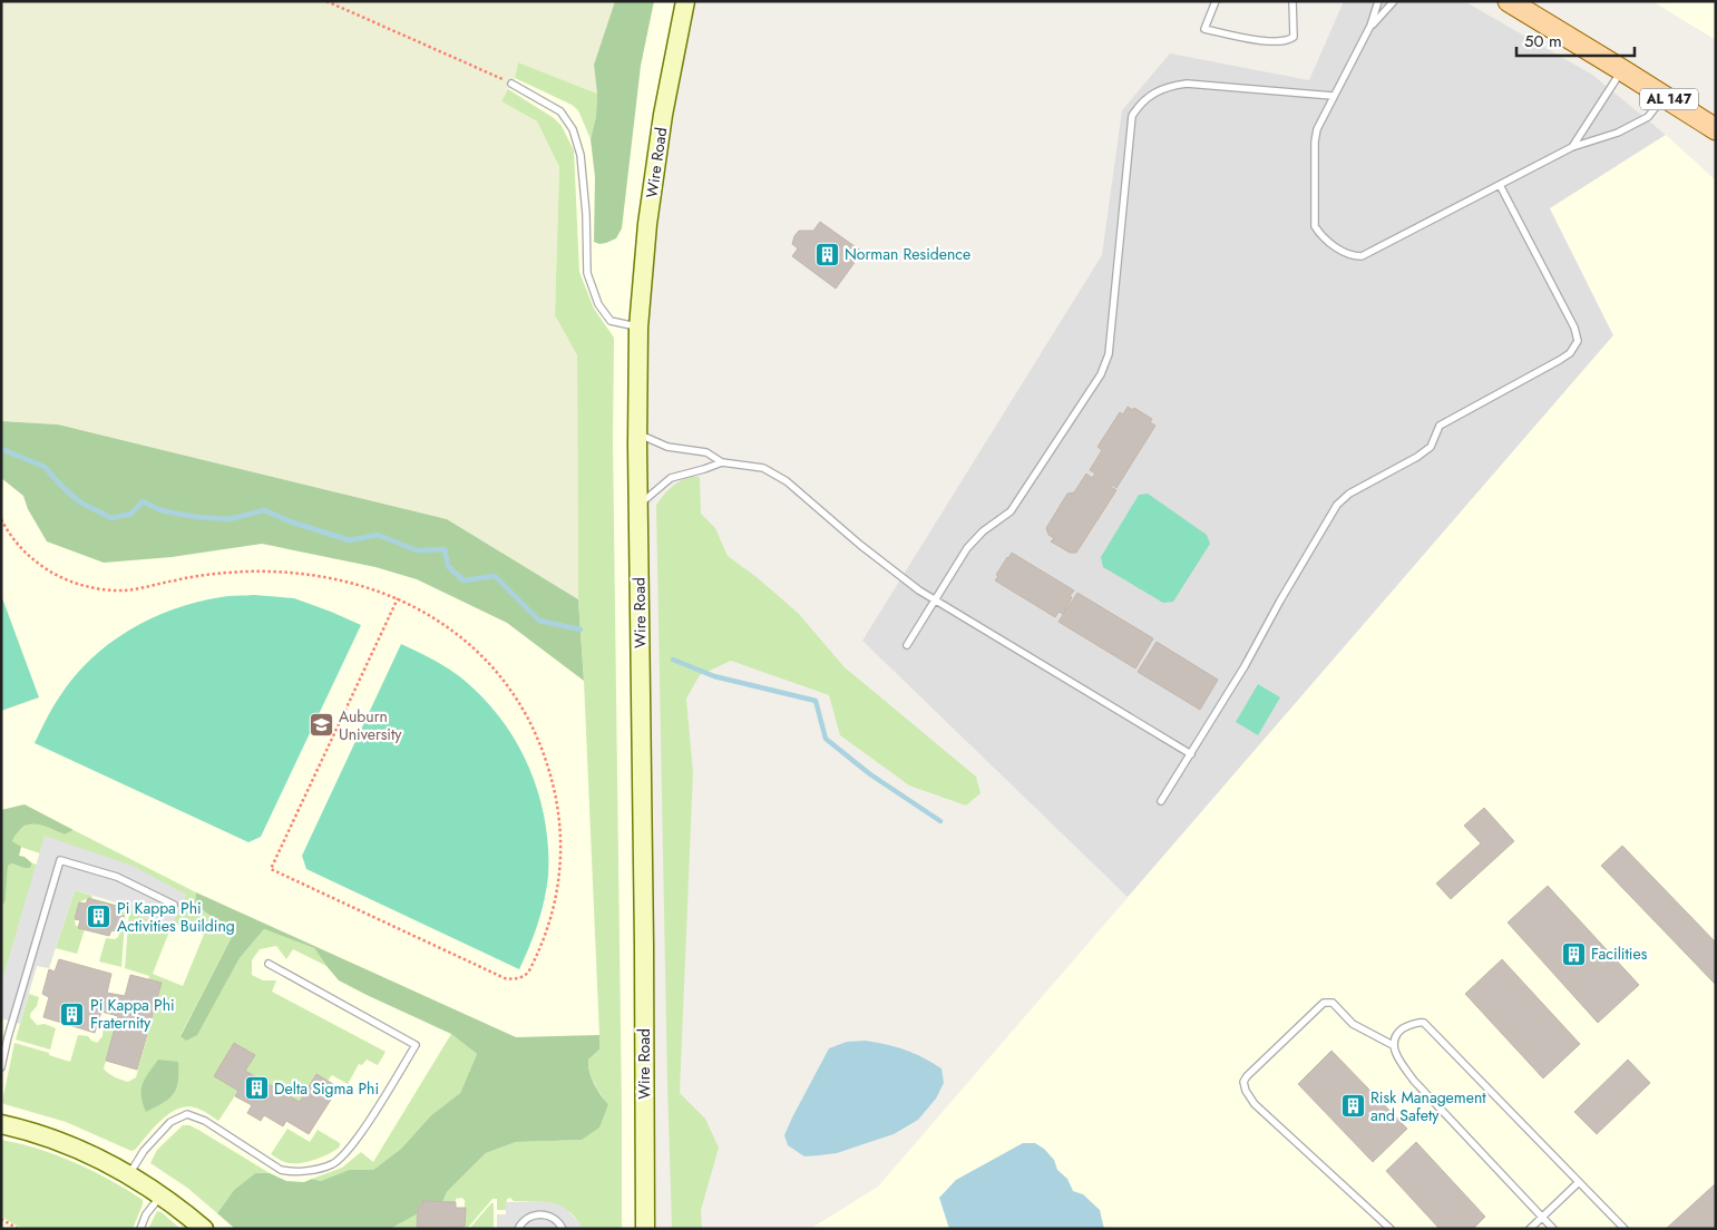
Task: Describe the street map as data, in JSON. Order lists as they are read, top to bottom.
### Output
{
  "streets": {
    "main road": ["AL 147"],
    "street": ["Wire Road"]
  },
  "places": {
    "building": [
      "Norman Residence",
      "Pi Kappa Phi Activities Building",
      "Facilities",
      "Pi Kappa Phi Fraternity",
      "Delta Sigma Phi",
      "Risk Management and Safety"
    ],
    "school or university": ["Auburn University"]
  },
  "scale_bar": "50 m"
}
